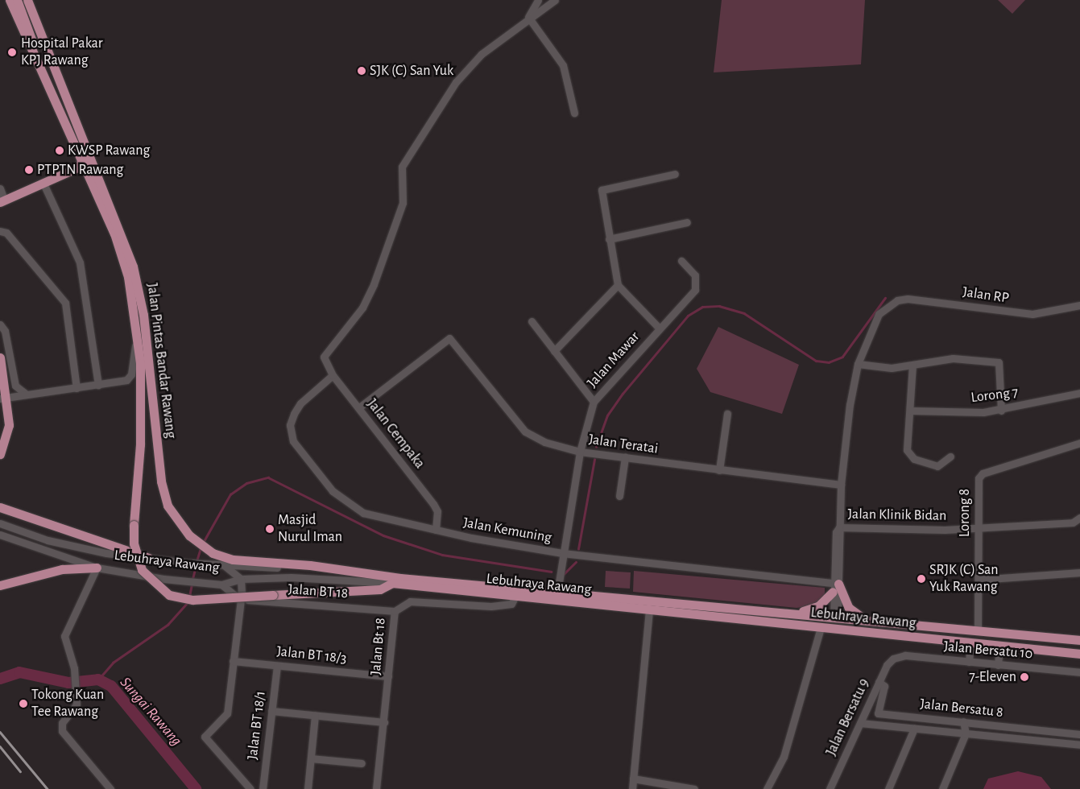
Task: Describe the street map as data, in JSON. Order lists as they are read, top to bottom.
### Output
{
  "streets": {
    "main road": ["Jalan Pintas Bandar Rawang", "Lebuhraya Rawang"],
    "street": [
      "Jalan RP",
      "Jalan Mawar",
      "Lorong 7",
      "Jalan Cempaka",
      "Jalan Teratai",
      "Lorong 8",
      "Jalan Klinik Bidan",
      "Jalan Kemuning",
      "Jalan BT 18",
      "Jalan Bt 18",
      "Jalan Bersatu 10",
      "Jalan BT 18/3",
      "Jalan Bersatu 8",
      "Jalan Bersatu 9",
      "Jalan BT 18/1"
    ]
  },
  "crossings": [
    ["Jalan Mawar", "Jalan Teratai"],
    ["Jalan Mawar", "Jalan Kemuning"],
    ["Jalan Mawar", "Lebuhraya Rawang"],
    ["Jalan Pintas Bandar Rawang", "Lebuhraya Rawang"],
    ["Jalan Cempaka", "Jalan Teratai"],
    ["Jalan Cempaka", "Jalan Kemuning"],
    ["Lorong 8", "Jalan Klinik Bidan"],
    ["Lorong 8", "Lebuhraya Rawang"],
    ["Lebuhraya Rawang", "Jalan Bt 18"],
    ["Jalan BT 18", "Jalan Bt 18"],
    ["Jalan Bt 18", "Jalan BT 18/3"],
    ["Jalan Bersatu 10", "Jalan Bersatu 9"],
    ["Jalan BT 18/3", "Jalan BT 18/1"],
    ["Jalan Bersatu 8", "Jalan Bersatu 9"]
  ],
  "water": ["Sungai Rawang"],
  "places": [
    "Hospital Pakar KPJ Rawang",
    "SJK (C) San Yuk",
    "KWSP Rawang",
    "PTPTN Rawang",
    "Masjid Nurul Iman",
    "SRJK (C) San Yuk Rawang",
    "7-Eleven",
    "Tokong Kuan Tee Rawang"
  ]
}
